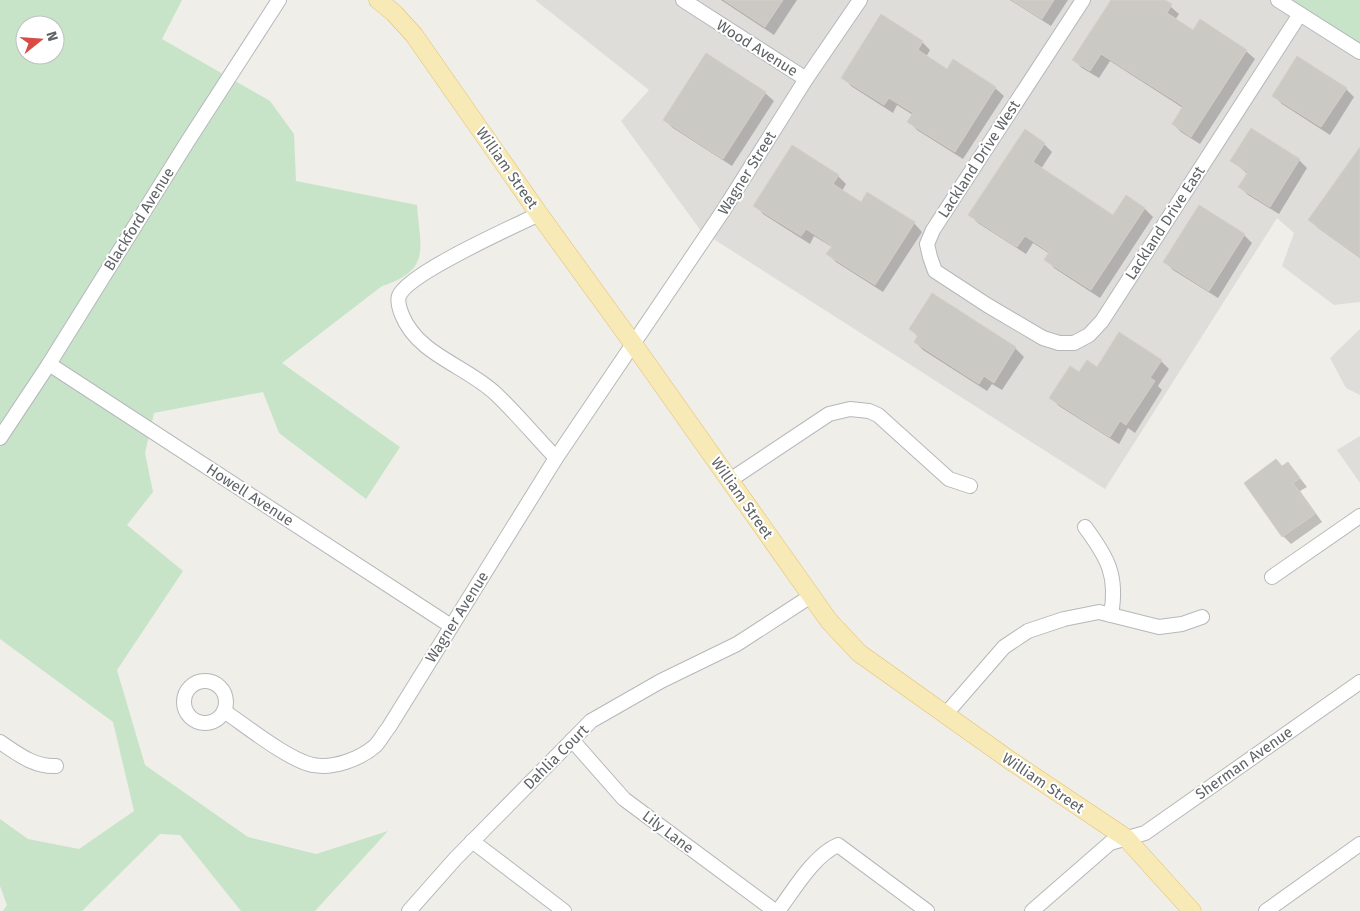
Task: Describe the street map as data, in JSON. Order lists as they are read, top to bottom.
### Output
{
  "streets": {
    "main road": ["William Street"],
    "street": [
      "Wood Avenue",
      "Lackland Drive West",
      "Wagner Street",
      "Blackford Avenue",
      "Lackland Drive East",
      "Howell Avenue",
      "Wagner Avenue",
      "Dahlia Court",
      "Sherman Avenue",
      "Lily Lane"
    ]
  },
  "crossings": [
    ["Wood Avenue", "Wagner Street"],
    ["Lackland Drive West", "Lackland Drive East"],
    ["William Street", "Wagner Street"],
    ["William Street", "Wagner Avenue"],
    ["William Street", "Dahlia Court"],
    ["William Street", "Sherman Avenue"],
    ["Wagner Street", "Wagner Avenue"],
    ["Blackford Avenue", "Howell Avenue"],
    ["Howell Avenue", "Wagner Avenue"],
    ["Dahlia Court", "Lily Lane"]
  ],
  "north": "right"
}
